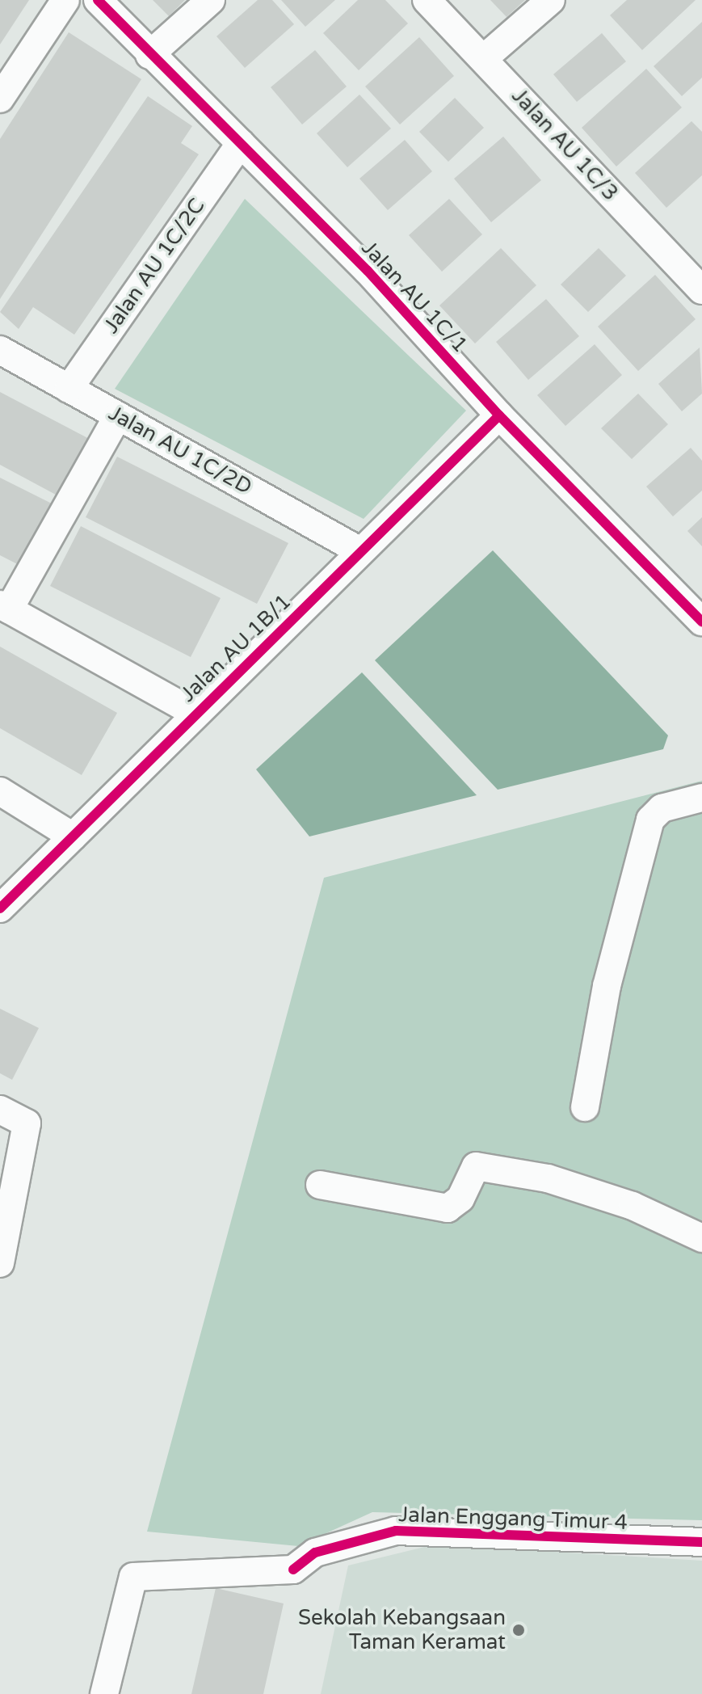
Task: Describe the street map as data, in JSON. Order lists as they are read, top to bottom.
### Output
{
  "streets": {
    "street": [
      "Jalan AU 1C/3",
      "Jalan AU 1C/2C",
      "Jalan AU 1C/1",
      "Jalan AU 1C/2D",
      "Jalan AU 1B/1",
      "Jalan Enggang Timur 4"
    ]
  },
  "crossings": [
    ["Jalan AU 1C/2C", "Jalan AU 1C/1"],
    ["Jalan AU 1C/2C", "Jalan AU 1C/2D"],
    ["Jalan AU 1C/1", "Jalan AU 1B/1"],
    ["Jalan AU 1C/2D", "Jalan AU 1B/1"]
  ],
  "places": ["Sekolah Kebangsaan Taman Keramat"]
}
